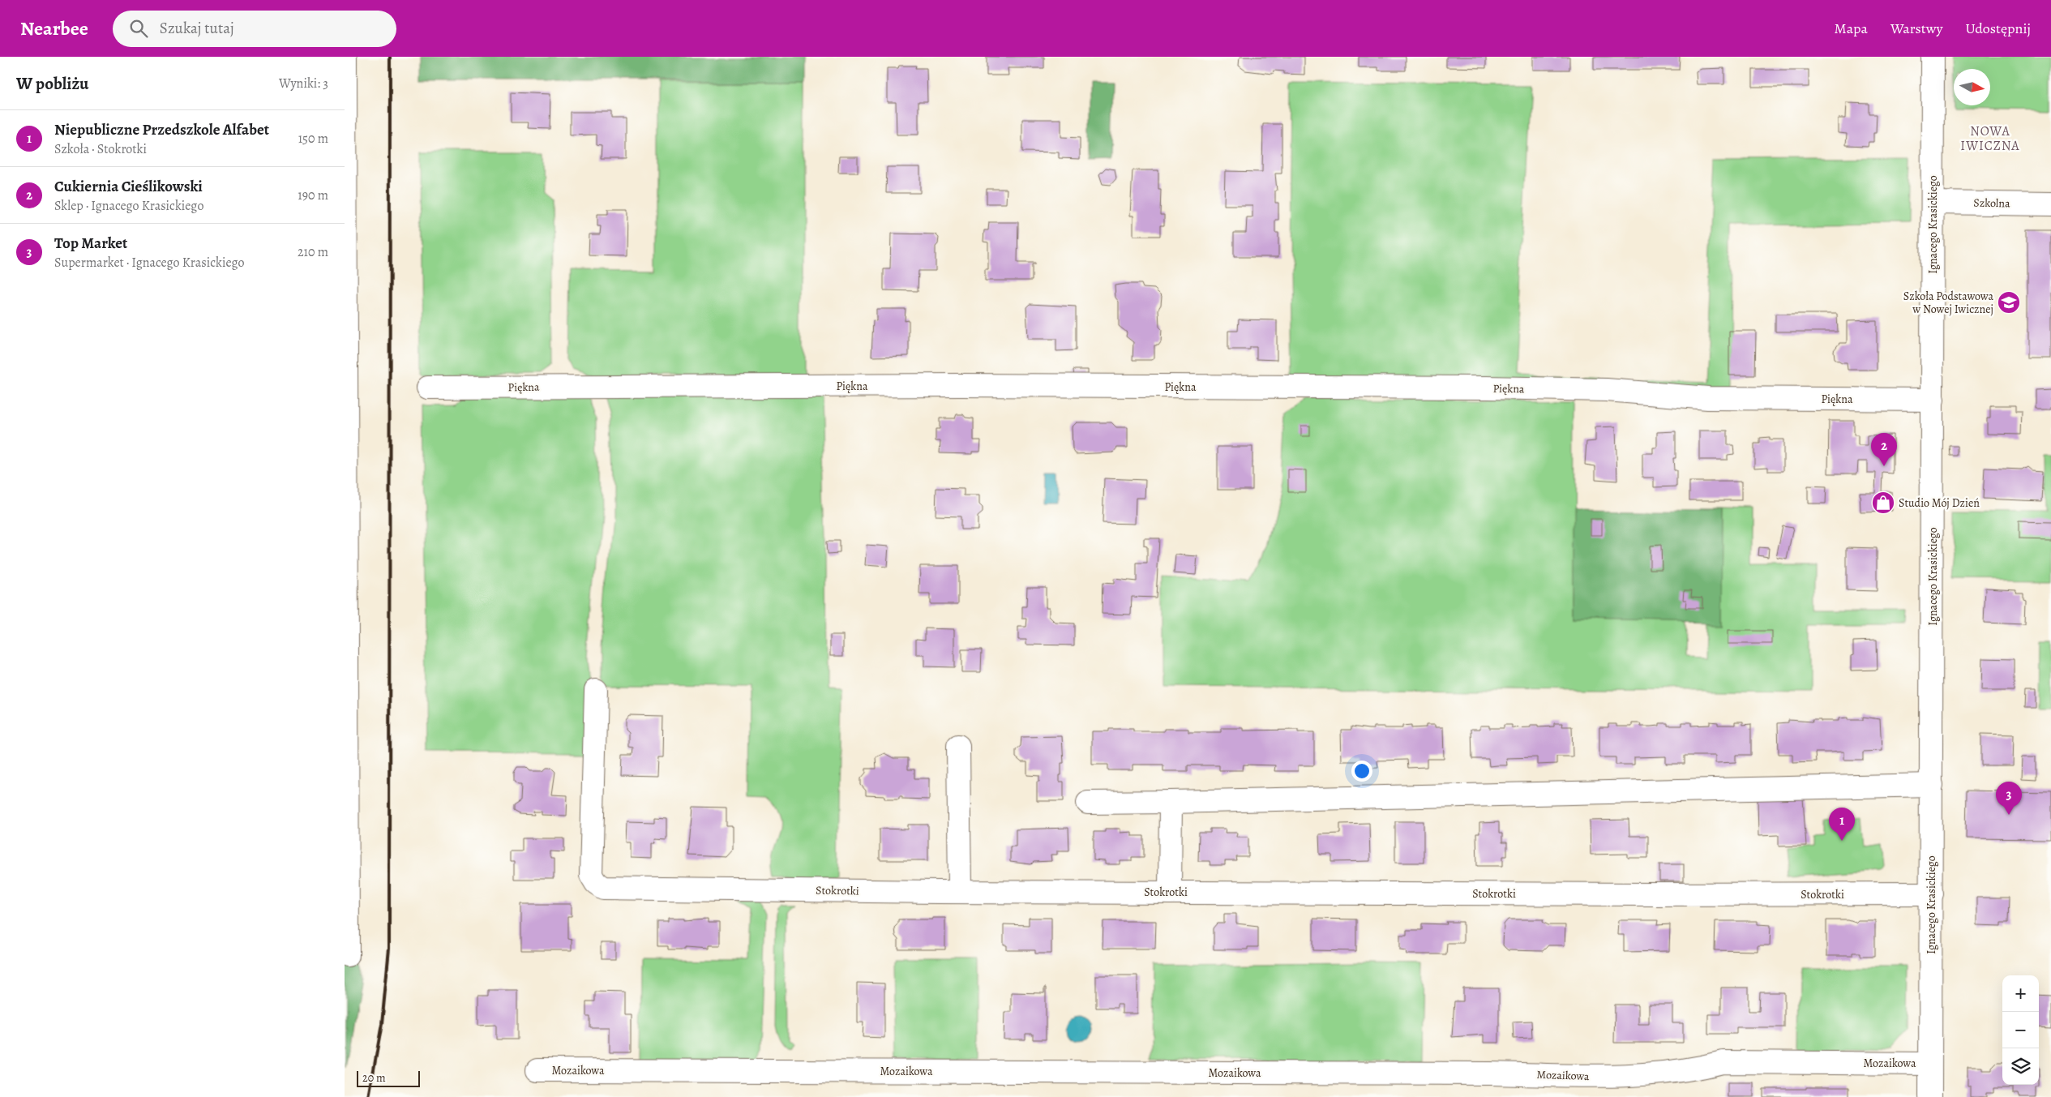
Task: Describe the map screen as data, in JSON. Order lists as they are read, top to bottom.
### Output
{
  "streets": {
    "street": [
      "Szkolna",
      "Ignacego Krasickiego",
      "Piękna",
      "Stokrotki",
      "Mozaikowa"
    ]
  },
  "crossings": [
    ["Szkolna", "Ignacego Krasickiego"],
    ["Ignacego Krasickiego", "Piękna"],
    ["Ignacego Krasickiego", "Stokrotki"],
    ["Ignacego Krasickiego", "Mozaikowa"]
  ],
  "districts": ["NOWA IWICZNA"],
  "places": {
    "school or university": ["Szkoła Podstawowa w Nowej Iwicznej"],
    "shop": ["Studio Mój Dzień"]
  },
  "scale_bar": "20 m",
  "north": "right",
  "page": {
    "header": "Nearbee",
    "search": "Szukaj tutaj",
    "nav": ["Mapa", "Warstwy", "Udostępnij"],
    "heading": ["W pobliżu", "Wyniki: 3"],
    "list": [
      {
        "mark": "1",
        "name": "Niepubliczne Przedszkole Alfabet",
        "note": "Szkoła · Stokrotki",
        "value": "150 m"
      },
      {
        "mark": "2",
        "name": "Cukiernia Cieślikowski",
        "note": "Sklep · Ignacego Krasickiego",
        "value": "190 m"
      },
      {
        "mark": "3",
        "name": "Top Market",
        "note": "Supermarket · Ignacego Krasickiego",
        "value": "210 m"
      }
    ],
    "pins": ["2", "3", "1"],
    "map_buttons": ["+", "−"],
    "scale": "20 m"
  }
}
